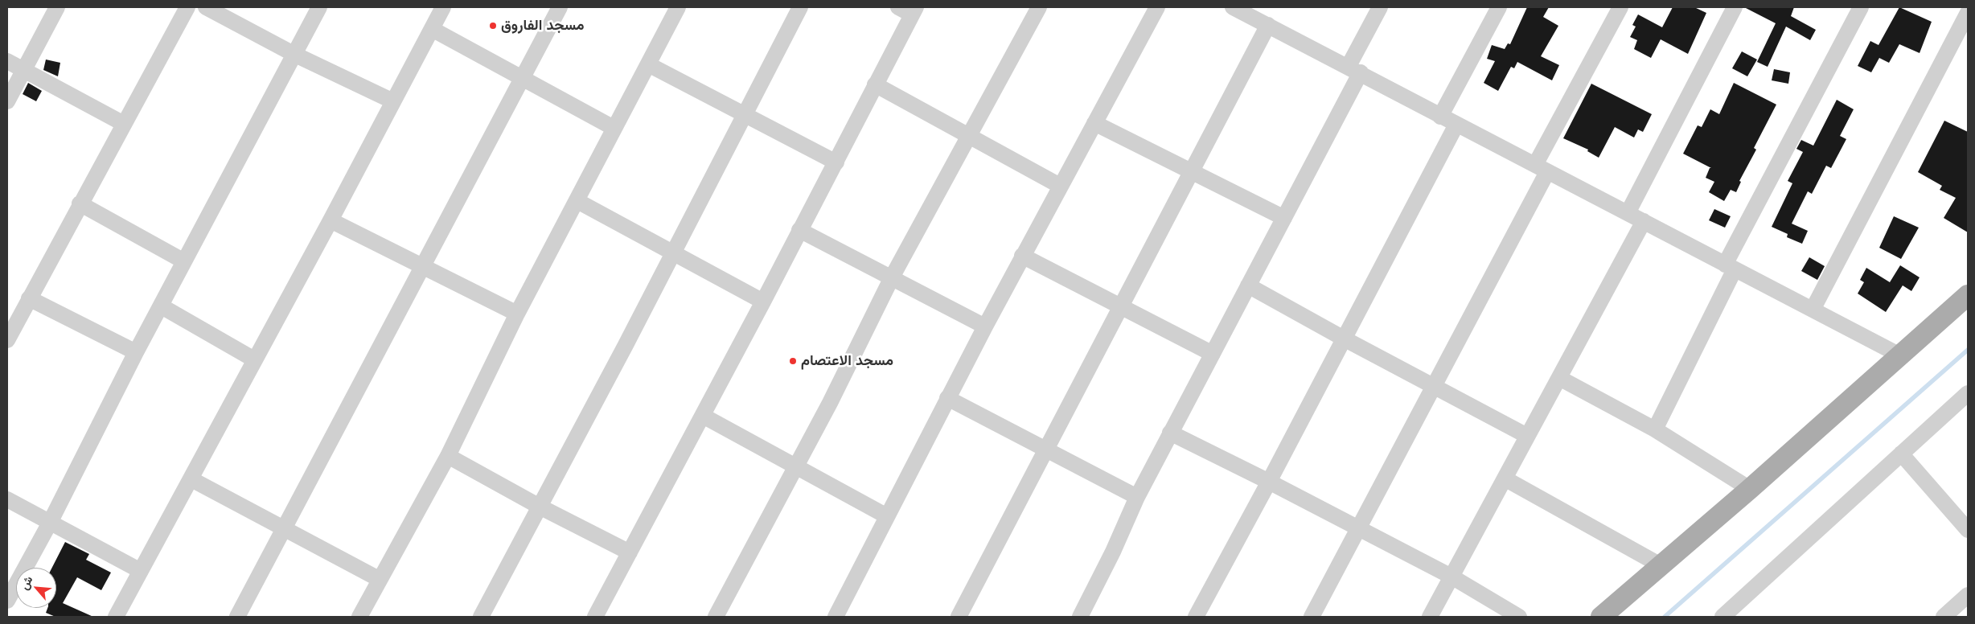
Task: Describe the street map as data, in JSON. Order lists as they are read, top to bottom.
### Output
{
  "places": ["مسجد الفاروق", "مسجد الاعتصام"],
  "north": "top left"
}
